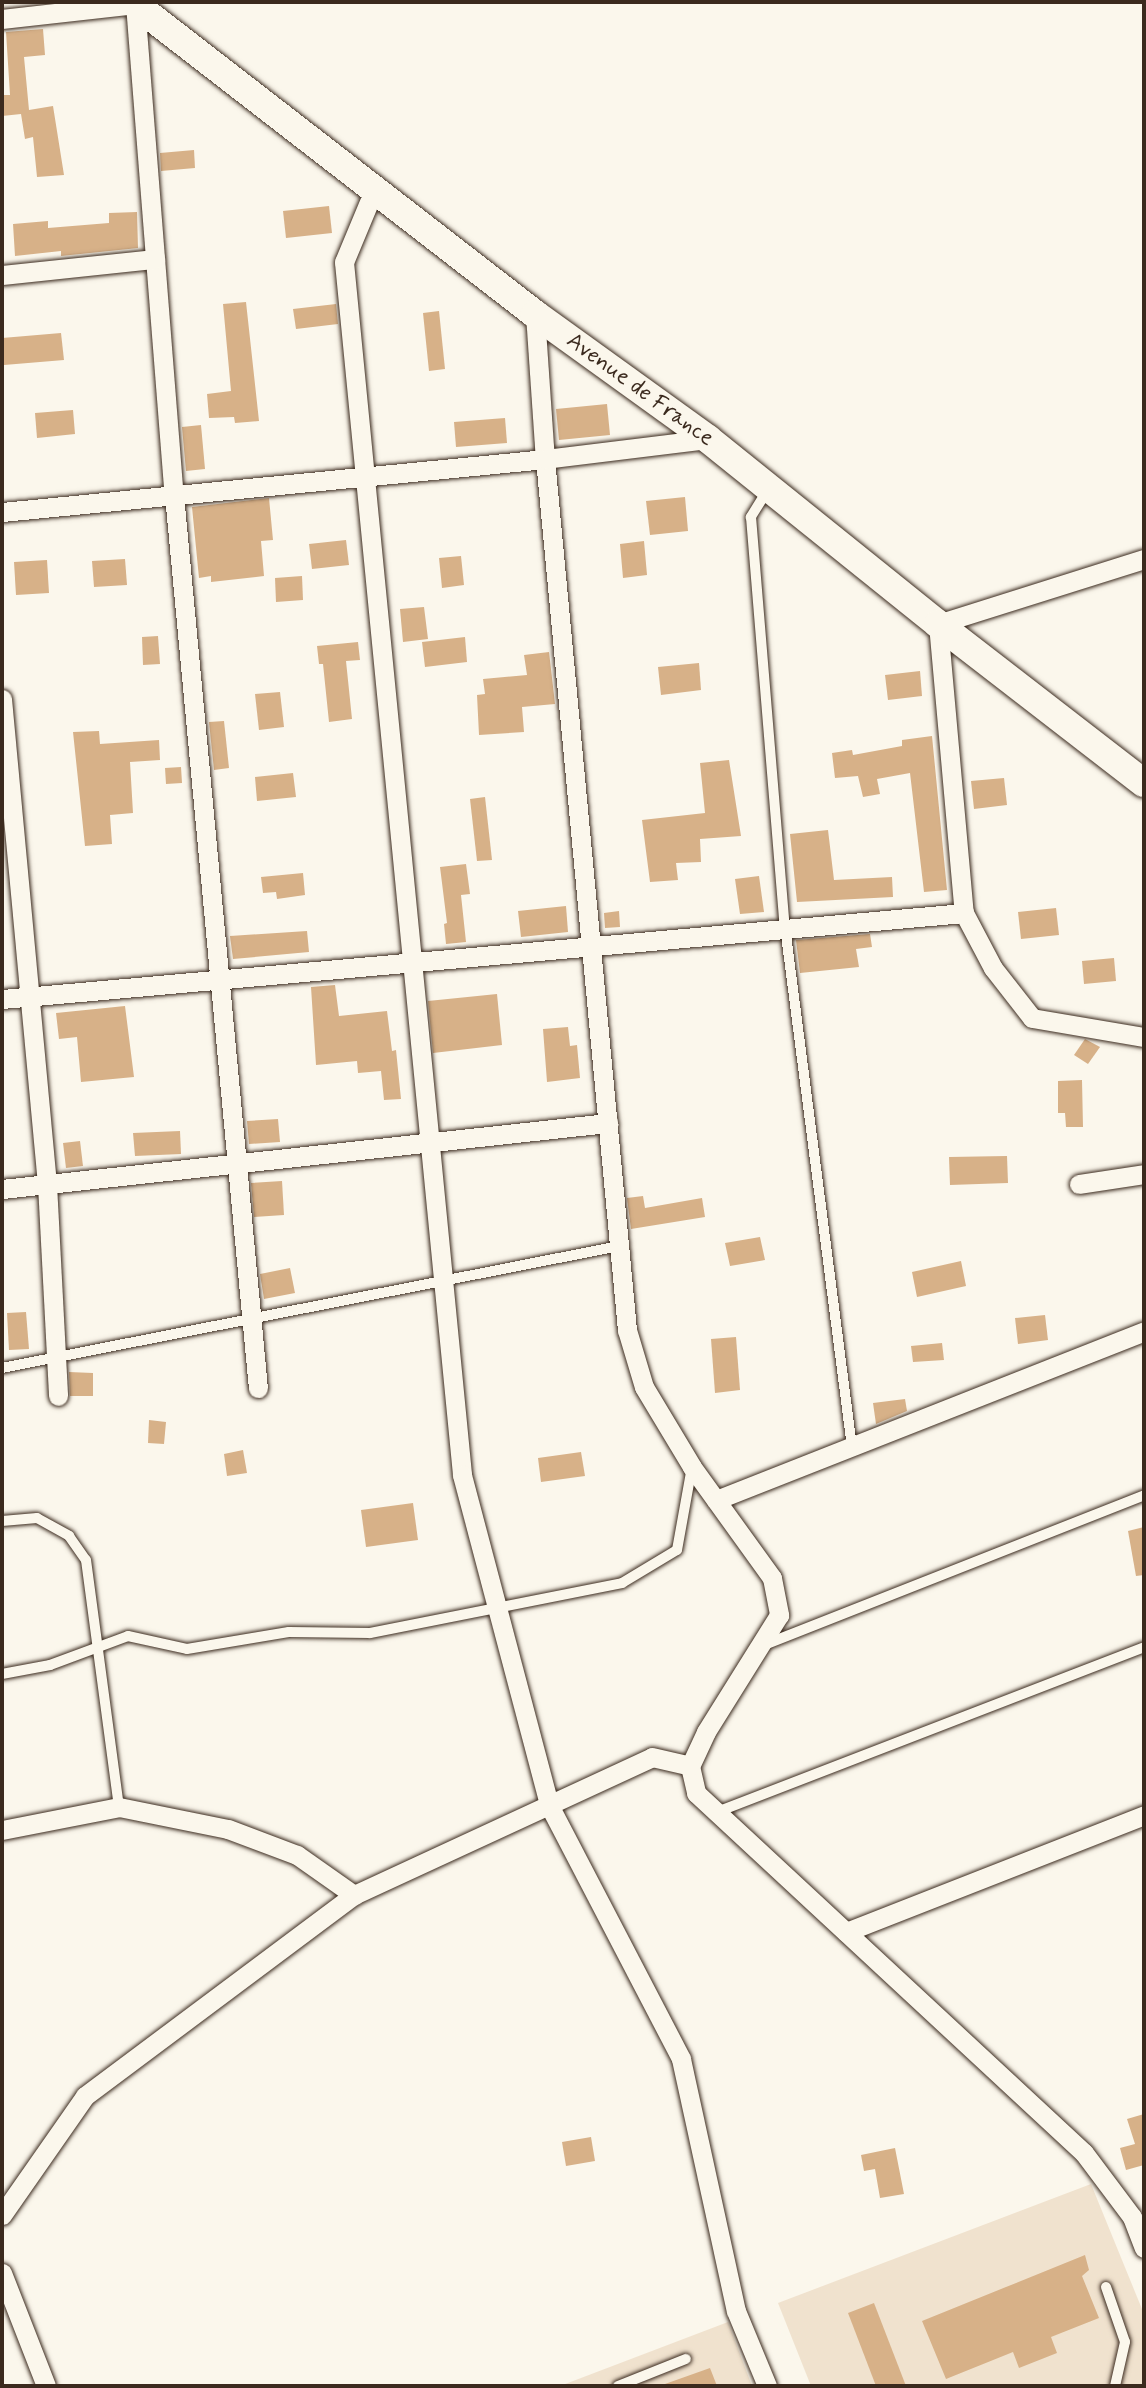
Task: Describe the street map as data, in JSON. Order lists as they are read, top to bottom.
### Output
{
  "streets": {
    "main road": ["Avenue de France"]
  }
}
